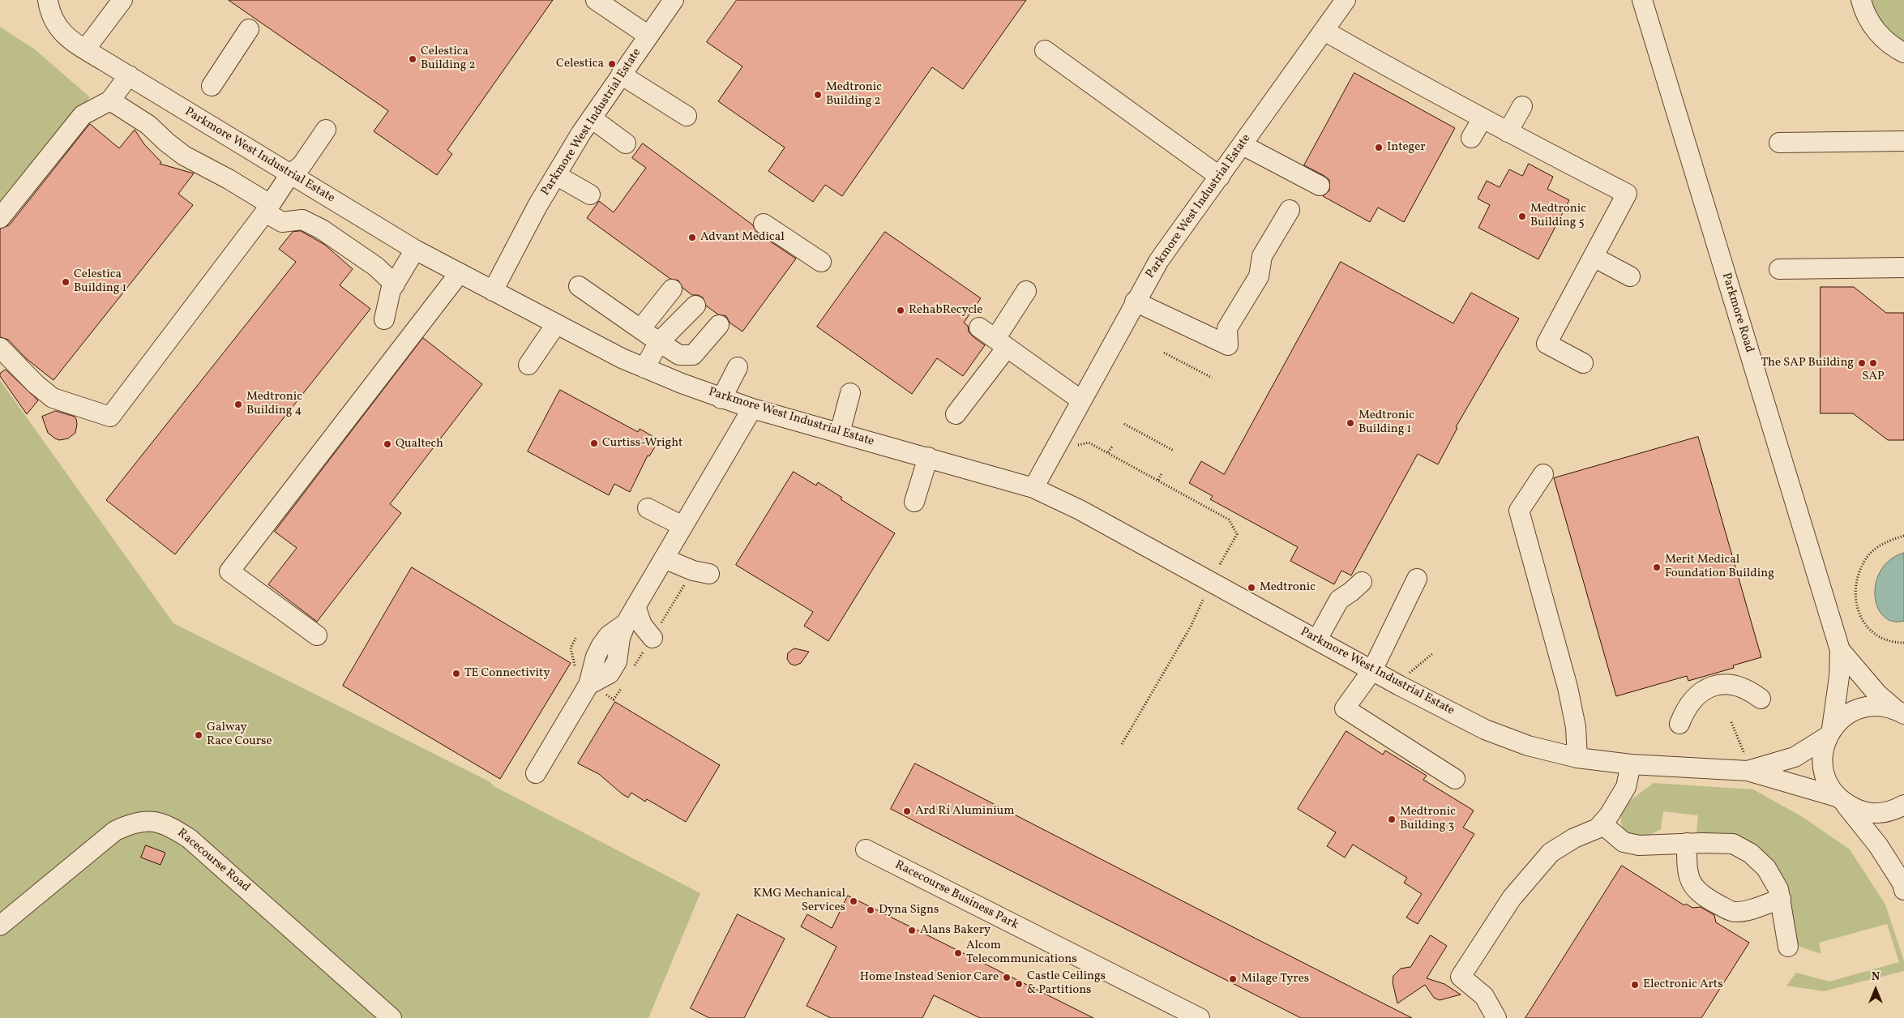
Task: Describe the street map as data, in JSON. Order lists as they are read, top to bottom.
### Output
{
  "streets": {
    "street": [
      "Parkmore West Industrial Estate",
      "Parkmore Road",
      "Racecourse Road",
      "Racecourse Business Park"
    ]
  },
  "crossings": [
    ["Parkmore West Industrial Estate", "Parkmore Road"]
  ],
  "places": [
    "Celestica Building 2",
    "Celestica",
    "Medtronic Building 2",
    "Integer",
    "Medtronic Building 5",
    "Advant Medical",
    "Celestica Building 1",
    "RehabRecycle",
    "The SAP Building",
    "SAP",
    "Medtronic Building 4",
    "Medtronic Building 1",
    "Curtiss-Wright",
    "Qualtech",
    "Merit Medical Foundation Building",
    "Medtronic",
    "TE Connectivity",
    "Galway Race Course",
    "Ard Rí Aluminium",
    "Medtronic Building 3",
    "KMG Mechanical Services",
    "Dyna Signs",
    "Alans Bakery",
    "Alcom Telecommunications",
    "Home Instead Senior Care",
    "Milage Tyres",
    "Castle Ceilings & Partitions",
    "Electronic Arts"
  ],
  "north": "top"
}
